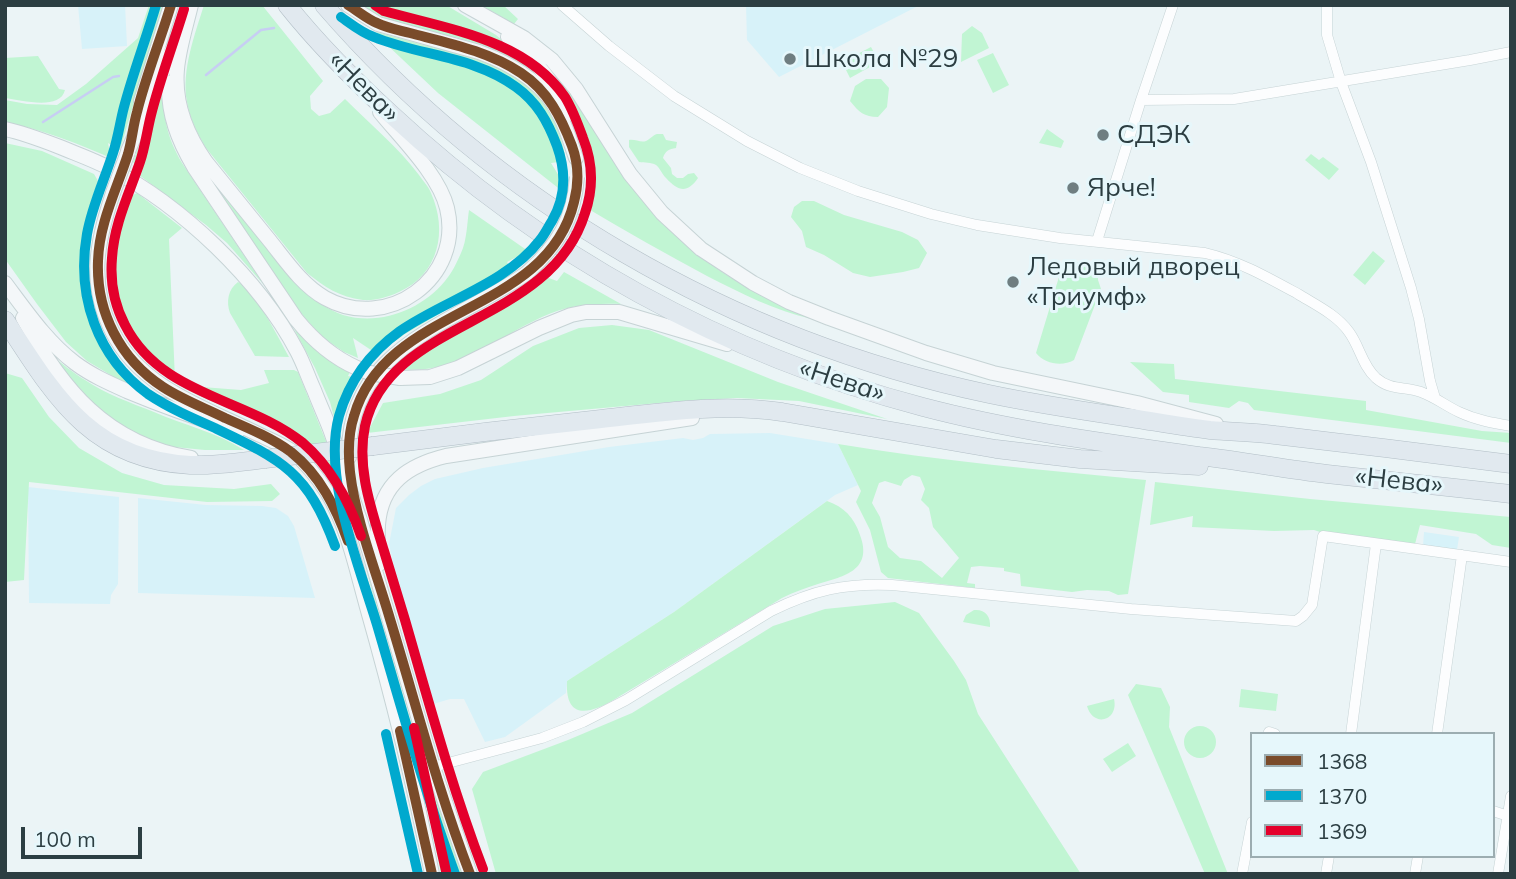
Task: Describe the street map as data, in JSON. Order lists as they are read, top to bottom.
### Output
{
  "streets": {
    "highway": ["«Нева»"]
  },
  "places": [
    "Школа №29",
    "СДЭК",
    "Ярче!",
    "Ледовый дворец «Триумф»"
  ],
  "lines": ["transit line 1368", "transit line 1370", "transit line 1369"],
  "legend": ["1368", "1370", "1369"],
  "scale_bar": "100 m"
}
